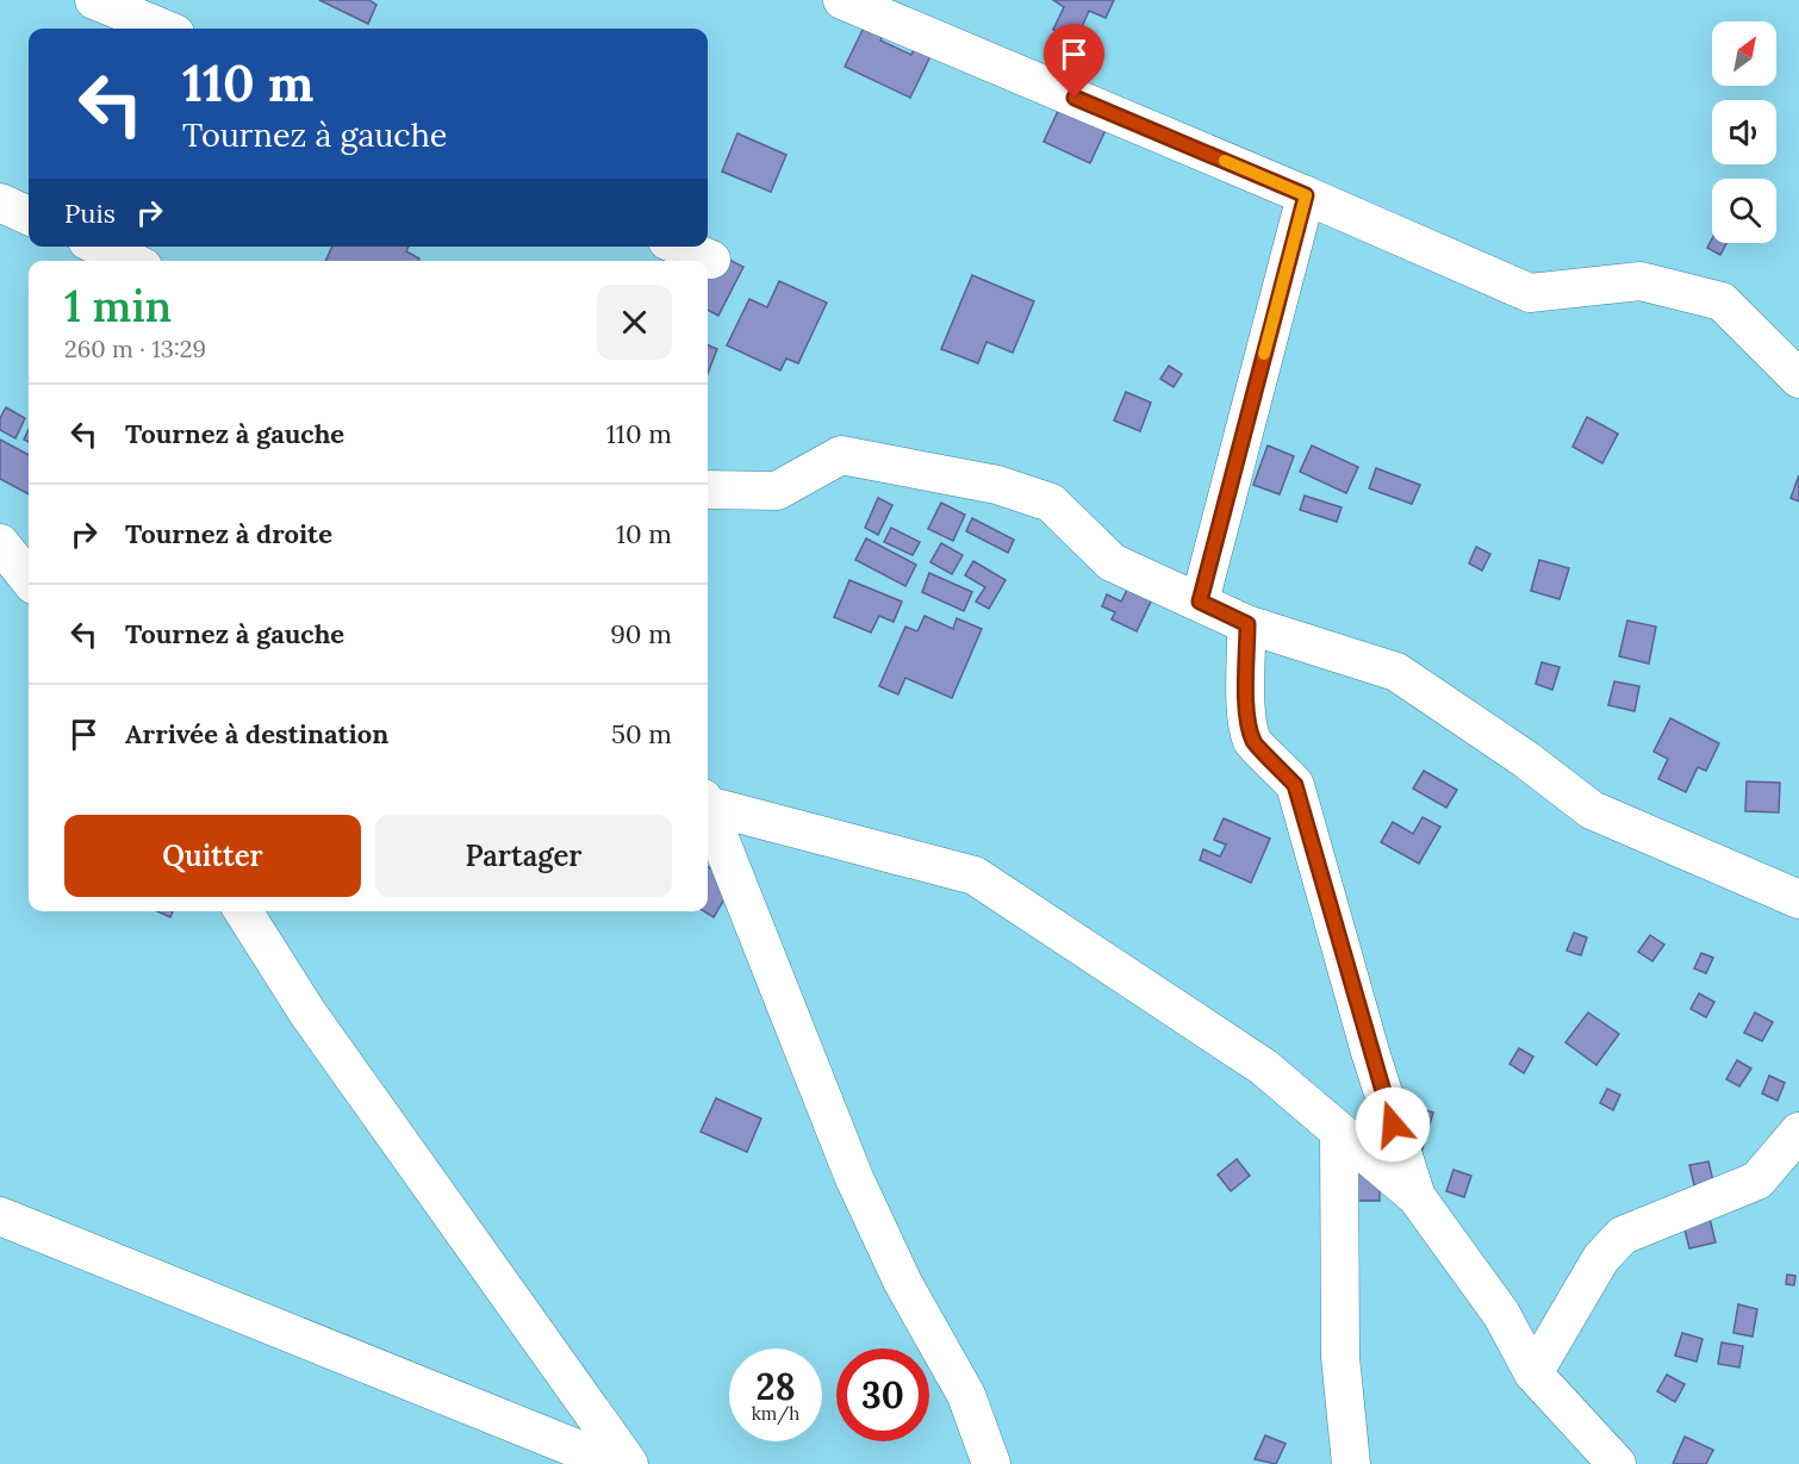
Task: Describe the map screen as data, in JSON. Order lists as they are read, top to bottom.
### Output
{
  "north": "top right",
  "page": {
    "turn": ["110 m", "Tournez à gauche"],
    "then": "Puis",
    "heading": ["1 min", "260 m · 13:29"],
    "list": [
      {
        "name": "Tournez à gauche",
        "value": "110 m"
      },
      {
        "name": "Tournez à droite",
        "value": "10 m"
      },
      {
        "name": "Tournez à gauche",
        "value": "90 m"
      },
      {
        "name": "Arrivée à destination",
        "value": "50 m"
      }
    ],
    "buttons": ["Quitter", "Partager"],
    "speed": "28 km/h",
    "limit": "30"
  }
}
